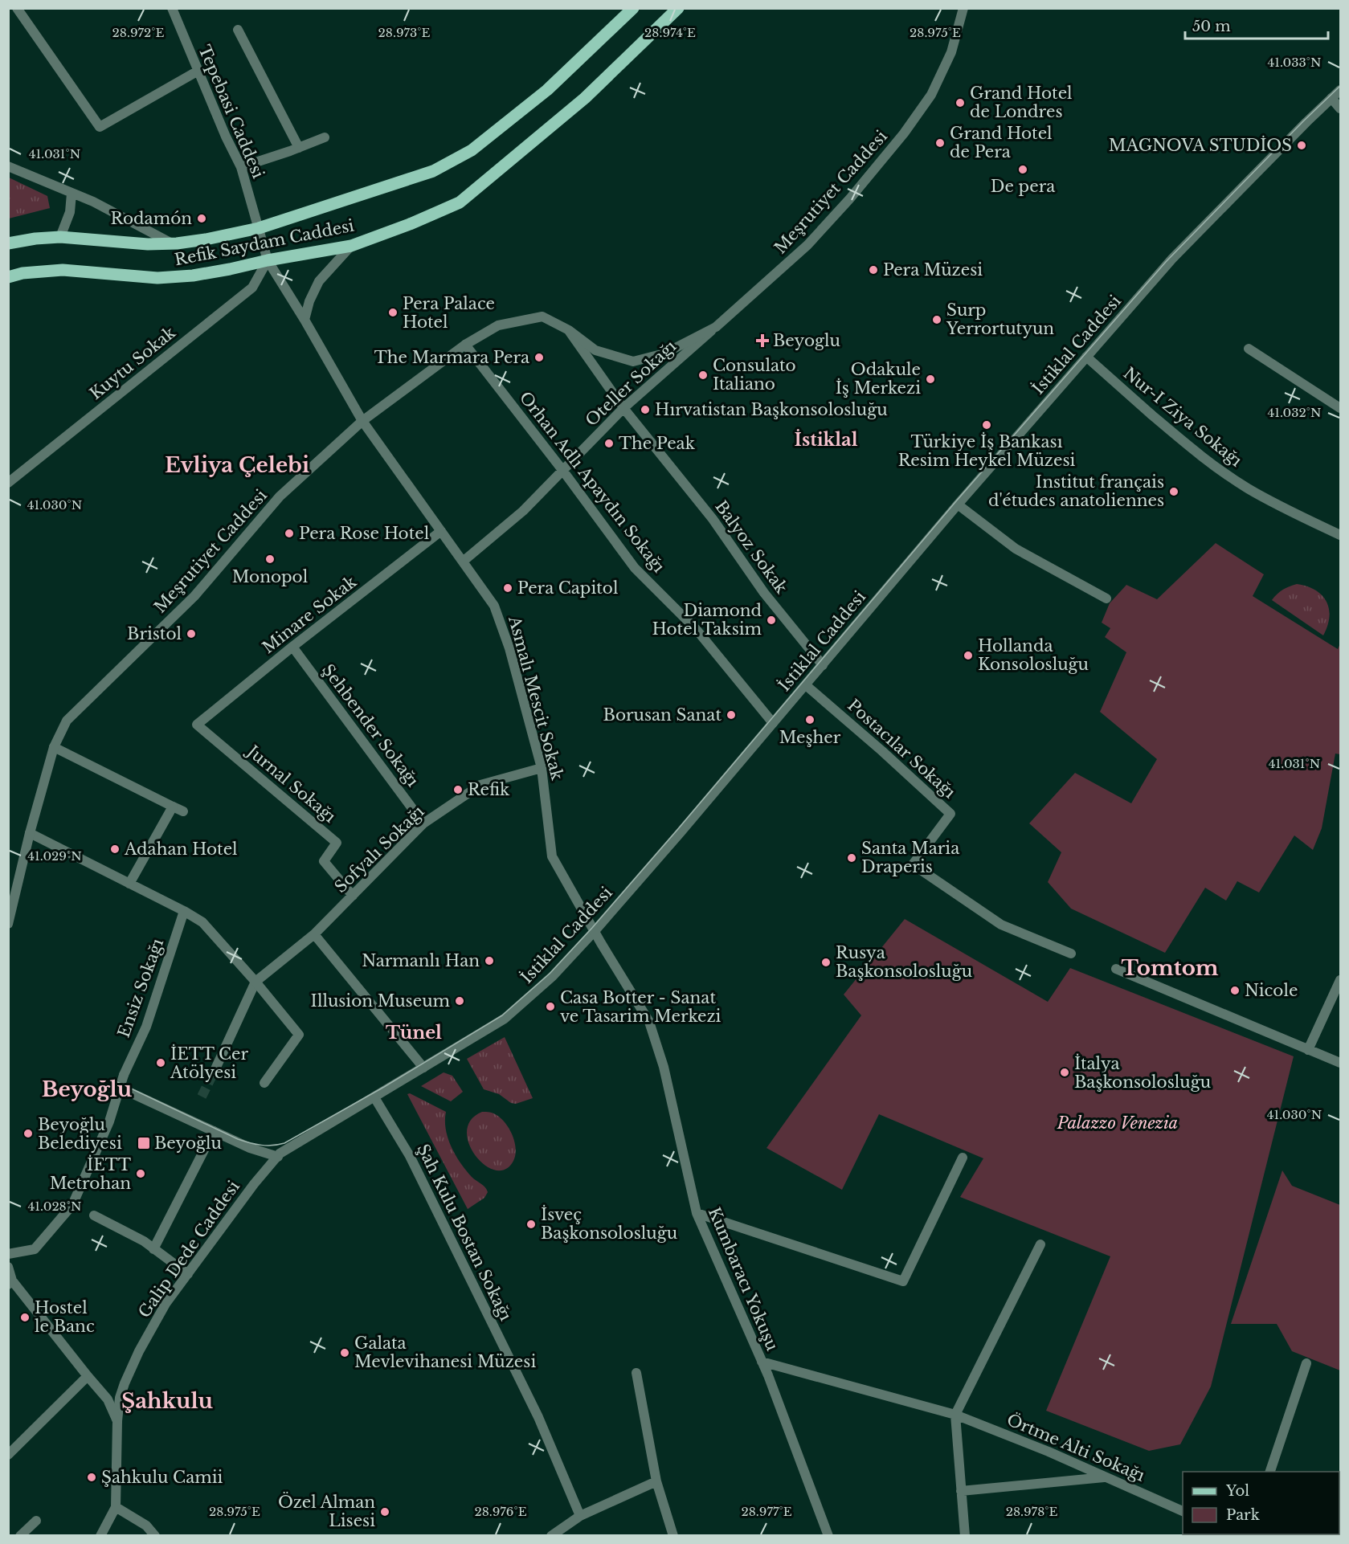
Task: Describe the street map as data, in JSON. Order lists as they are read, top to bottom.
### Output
{
  "streets": {
    "main road": ["Refik Saydam Caddesi"],
    "street": [
      "Tepebasi Caddesi",
      "Meşrutiyet Caddesi",
      "İstiklal Caddesi",
      "Kuytu Sokak",
      "Oteller Sokağı",
      "Nur-I Ziya Sokağı",
      "Orhan Adlı Apaydın Sokağı",
      "Balyoz Sokak",
      "Minare Sokak",
      "Asmalı Mescit Sokak",
      "Şehbender Sokağı",
      "Postacılar Sokağı",
      "Jurnal Sokağı",
      "Sofyalı Sokağı",
      "Ensiz Sokağı",
      "Şah Kulu Bostan Sokağı",
      "Galip Dede Caddesi",
      "Kumbaracı Yokuşu",
      "Örtme Alti Sokağı"
    ]
  },
  "crossings": [
    ["Tepebasi Caddesi", "Refik Saydam Caddesi"],
    ["Tepebasi Caddesi", "Kuytu Sokak"],
    ["Tepebasi Caddesi", "Asmalı Mescit Sokak"],
    ["Meşrutiyet Caddesi", "Oteller Sokağı"],
    ["Meşrutiyet Caddesi", "Orhan Adlı Apaydın Sokağı"],
    ["Meşrutiyet Caddesi", "Balyoz Sokak"],
    ["Meşrutiyet Caddesi", "Asmalı Mescit Sokak"],
    ["Refik Saydam Caddesi", "Kuytu Sokak"],
    ["İstiklal Caddesi", "Nur-I Ziya Sokağı"],
    ["İstiklal Caddesi", "Orhan Adlı Apaydın Sokağı"],
    ["İstiklal Caddesi", "Balyoz Sokak"],
    ["İstiklal Caddesi", "Asmalı Mescit Sokak"],
    ["İstiklal Caddesi", "Postacılar Sokağı"],
    ["İstiklal Caddesi", "Şah Kulu Bostan Sokağı"],
    ["İstiklal Caddesi", "Galip Dede Caddesi"],
    ["İstiklal Caddesi", "Kumbaracı Yokuşu"],
    ["Oteller Sokağı", "Orhan Adlı Apaydın Sokağı"],
    ["Oteller Sokağı", "Balyoz Sokak"],
    ["Oteller Sokağı", "Asmalı Mescit Sokak"],
    ["Minare Sokak", "Asmalı Mescit Sokak"],
    ["Minare Sokak", "Şehbender Sokağı"],
    ["Minare Sokak", "Jurnal Sokağı"],
    ["Asmalı Mescit Sokak", "Sofyalı Sokağı"],
    ["Asmalı Mescit Sokak", "Kumbaracı Yokuşu"],
    ["Şehbender Sokağı", "Sofyalı Sokağı"],
    ["Jurnal Sokağı", "Sofyalı Sokağı"],
    ["Kumbaracı Yokuşu", "Örtme Alti Sokağı"]
  ],
  "districts": [
    "İstiklal",
    "Evliya Çelebi",
    "Tomtom",
    "Tünel",
    "Beyoğlu",
    "Şahkulu"
  ],
  "parks": ["Palazzo Venezia"],
  "places": {
    "other": [
      "Grand Hotel de Londres",
      "Grand Hotel de Pera",
      "MAGNOVA STUDİOS",
      "De pera",
      "Rodamón",
      "Pera Müzesi",
      "Pera Palace Hotel",
      "Surp Yerrortutyun",
      "The Marmara Pera",
      "Consulato Italiano",
      "Odakule İş Merkezi",
      "Hırvatistan Başkonsolosluğu",
      "Türkiye İş Bankası Resim Heykel Müzesi",
      "The Peak",
      "Institut français d'études anatoliennes",
      "Pera Rose Hotel",
      "Monopol",
      "Pera Capitol",
      "Diamond Hotel Taksim",
      "Bristol",
      "Hollanda Konsolosluğu",
      "Borusan Sanat",
      "Meşher",
      "Refik",
      "Adahan Hotel",
      "Santa Maria Draperis",
      "Narmanlı Han",
      "Rusya Başkonsolosluğu",
      "Nicole",
      "Illusion Museum",
      "Casa Botter - Sanat ve Tasarim Merkezi",
      "İETT Cer Atölyesi",
      "İtalya Başkonsolosluğu",
      "Beyoğlu Belediyesi",
      "İETT Metrohan",
      "İsveç Başkonsolosluğu",
      "Hostel le Banc",
      "Galata Mevlevihanesi Müzesi",
      "Şahkulu Camii",
      "Özel Alman Lisesi"
    ],
    "health": ["Beyoglu"],
    "transit": ["Beyoğlu"]
  },
  "legend": ["Yol", "Park"],
  "scale_bar": "50 m",
  "coordinates": [
    "28.972°E",
    "28.973°E",
    "28.974°E",
    "28.975°E",
    "41.033°N",
    "41.031°N",
    "41.032°N",
    "41.030°N",
    "41.029°N",
    "41.028°N",
    "28.976°E",
    "28.977°E",
    "28.978°E"
  ]
}
